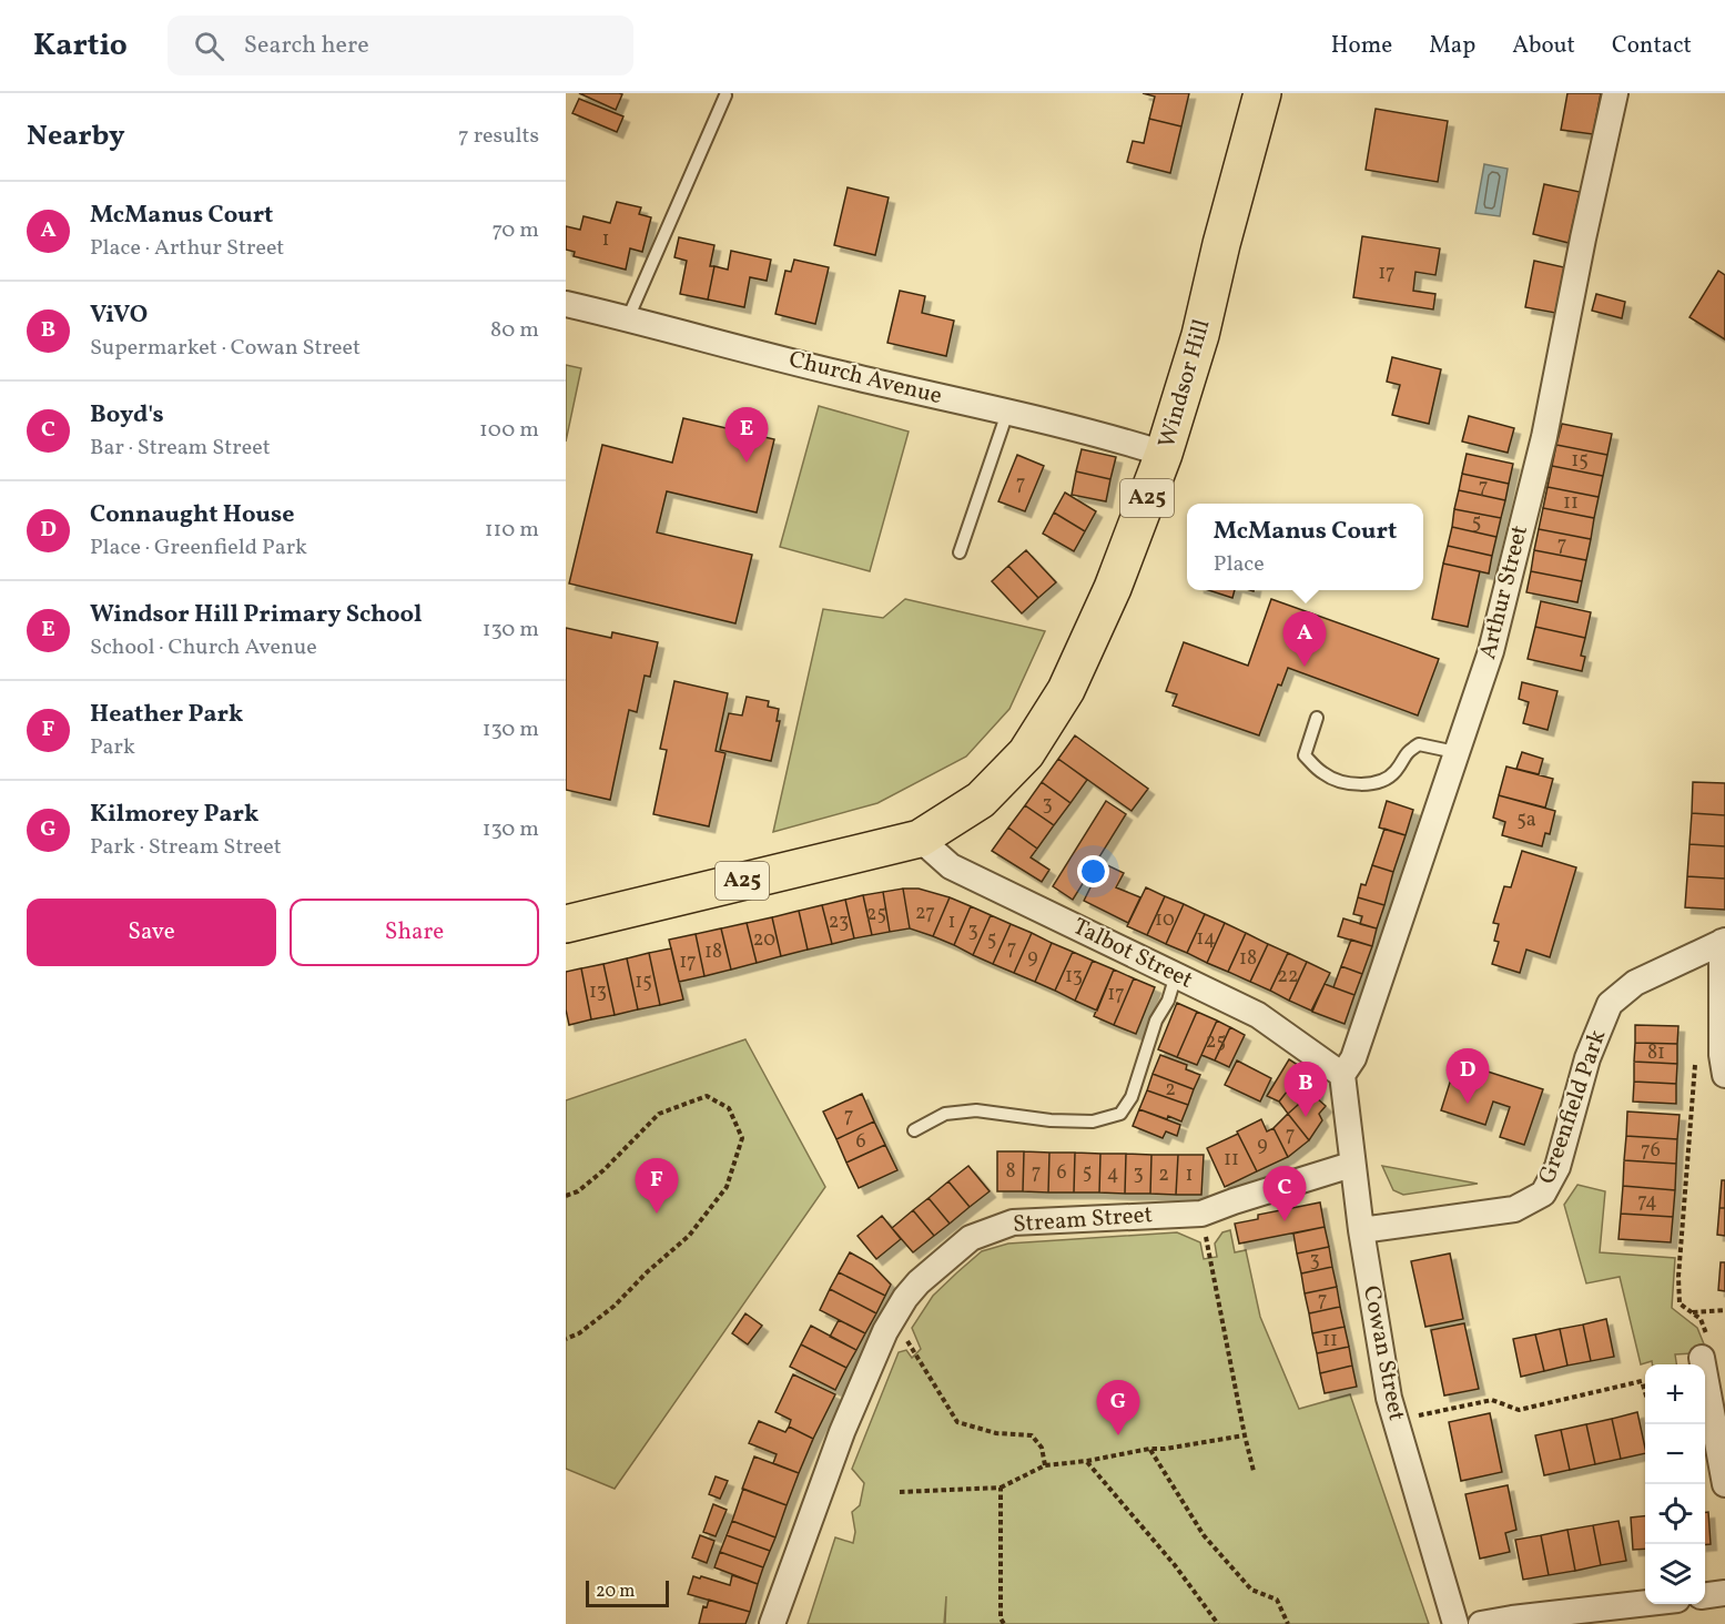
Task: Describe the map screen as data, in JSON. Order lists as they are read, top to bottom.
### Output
{
  "streets": {
    "main road": ["Windsor Hill", "A25"],
    "street": [
      "Church Avenue",
      "Arthur Street",
      "Talbot Street",
      "Greenfield Park",
      "Stream Street",
      "Cowan Street"
    ]
  },
  "crossings": [
    ["Church Avenue", "Windsor Hill"],
    ["Windsor Hill", "A25"],
    ["Windsor Hill", "Talbot Street"],
    ["A25", "Talbot Street"],
    ["Arthur Street", "Talbot Street"],
    ["Arthur Street", "Cowan Street"],
    ["Talbot Street", "Cowan Street"],
    ["Greenfield Park", "Cowan Street"],
    ["Stream Street", "Cowan Street"]
  ],
  "house_numbers": [
    "1",
    "17",
    "15",
    "7",
    "7",
    "11",
    "5",
    "7",
    "3",
    "5a",
    "27",
    "25",
    "10",
    "23",
    "1",
    "3",
    "14",
    "20",
    "5",
    "7",
    "18",
    "9",
    "18",
    "17",
    "13",
    "22",
    "15",
    "13",
    "17",
    "25",
    "81",
    "2",
    "7",
    "7",
    "6",
    "9",
    "76",
    "11",
    "8",
    "7",
    "6",
    "5",
    "4",
    "3",
    "2",
    "1",
    "74",
    "3",
    "7",
    "11"
  ],
  "scale_bar": "20 m",
  "page": {
    "header": "Kartio",
    "search": "Search here",
    "nav": [
      "Home",
      "Map",
      "About",
      "Contact"
    ],
    "heading": ["Nearby", "7 results"],
    "list": [
      {
        "mark": "A",
        "name": "McManus Court",
        "note": "Place · Arthur Street",
        "value": "70 m"
      },
      {
        "mark": "B",
        "name": "ViVO",
        "note": "Supermarket · Cowan Street",
        "value": "80 m"
      },
      {
        "mark": "C",
        "name": "Boyd's",
        "note": "Bar · Stream Street",
        "value": "100 m"
      },
      {
        "mark": "D",
        "name": "Connaught House",
        "note": "Place · Greenfield Park",
        "value": "110 m"
      },
      {
        "mark": "E",
        "name": "Windsor Hill Primary School",
        "note": "School · Church Avenue",
        "value": "130 m"
      },
      {
        "mark": "F",
        "name": "Heather Park",
        "note": "Park",
        "value": "130 m"
      },
      {
        "mark": "G",
        "name": "Kilmorey Park",
        "note": "Park · Stream Street",
        "value": "130 m"
      }
    ],
    "pins": [
      "E",
      "A",
      "D",
      "B",
      "F",
      "C",
      "G"
    ],
    "popup": ["McManus Court", "Place"],
    "buttons": ["Save", "Share"],
    "map_buttons": ["+", "−"],
    "scale": "20 m"
  }
}
